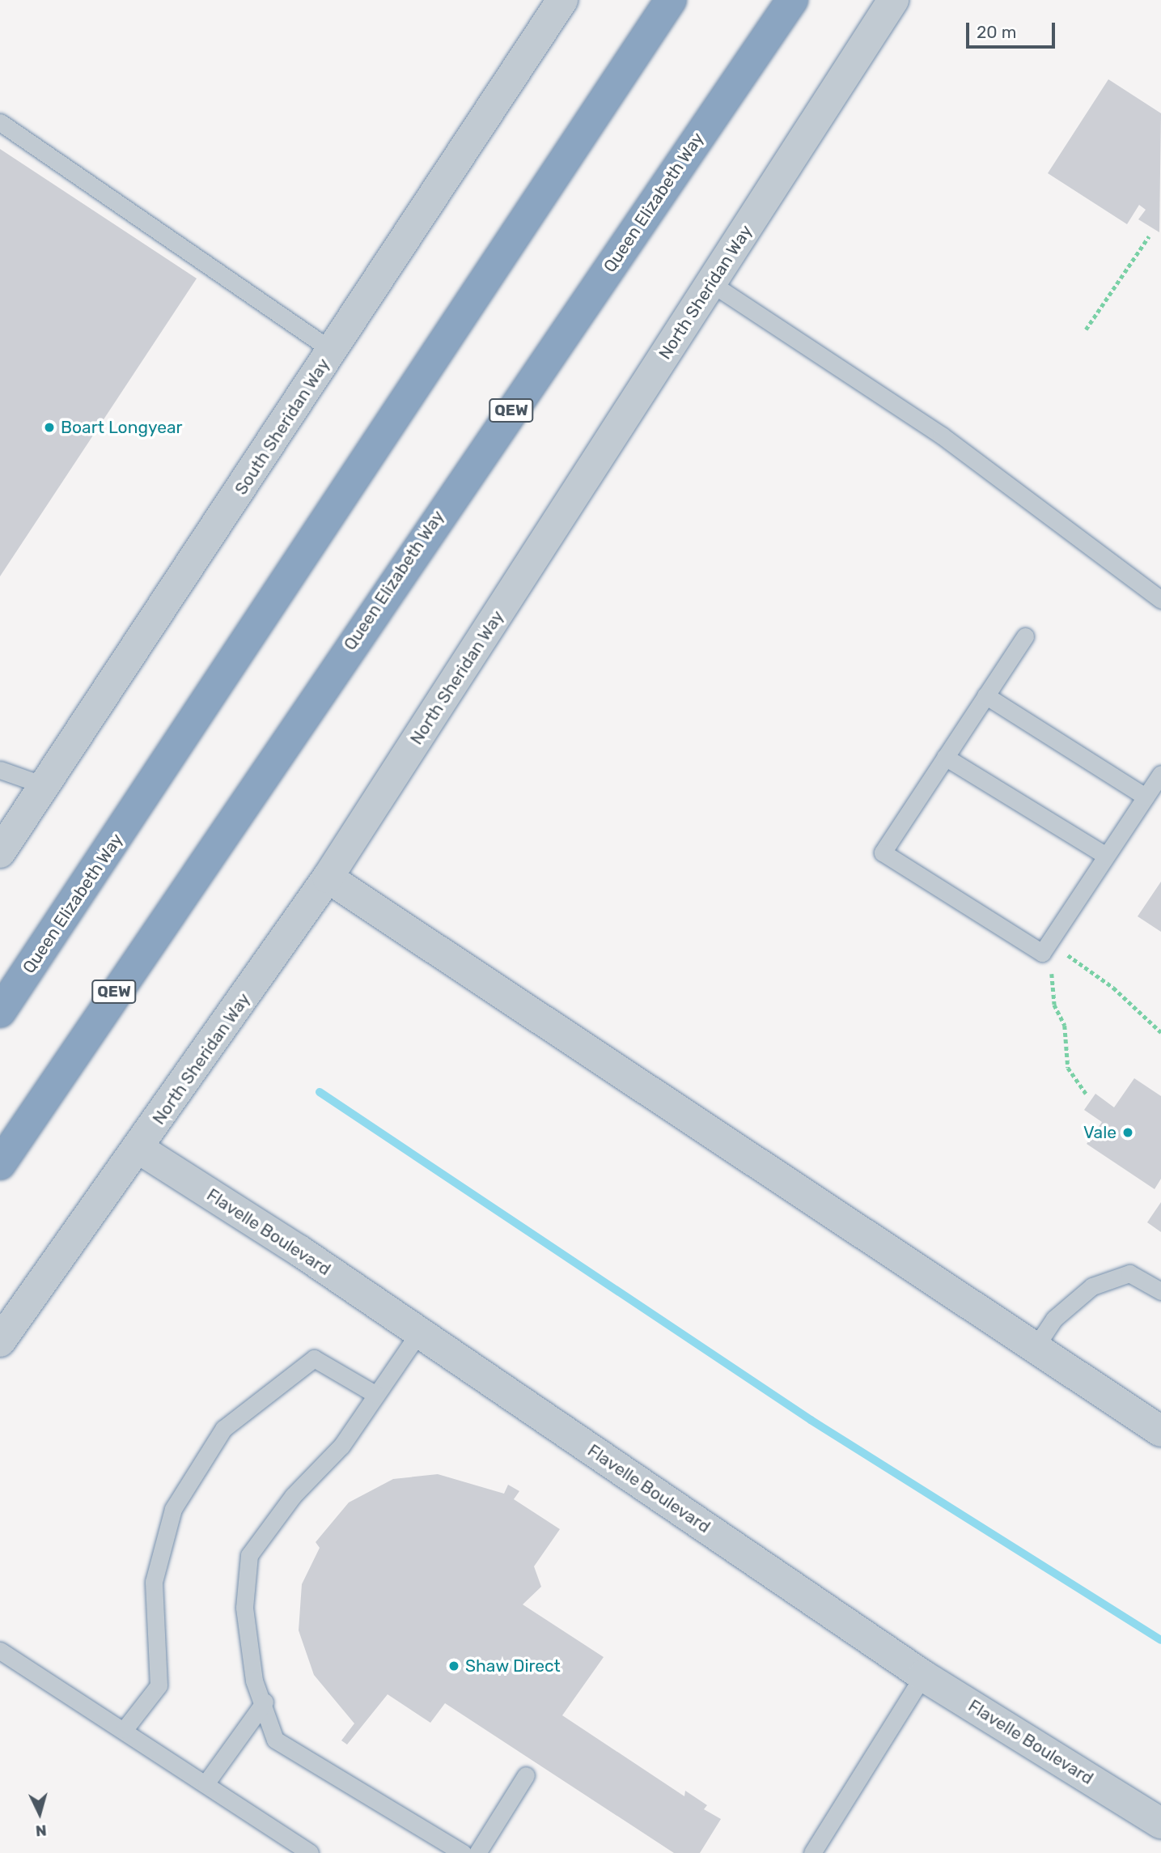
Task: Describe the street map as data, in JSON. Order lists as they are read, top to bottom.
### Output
{
  "streets": {
    "highway": ["Queen Elizabeth Way", "QEW"],
    "street": ["North Sheridan Way", "South Sheridan Way", "Flavelle Boulevard"]
  },
  "crossings": [
    ["North Sheridan Way", "Flavelle Boulevard"]
  ],
  "places": ["Boart Longyear", "Vale", "Shaw Direct"],
  "scale_bar": "20 m",
  "north": "bottom"
}
